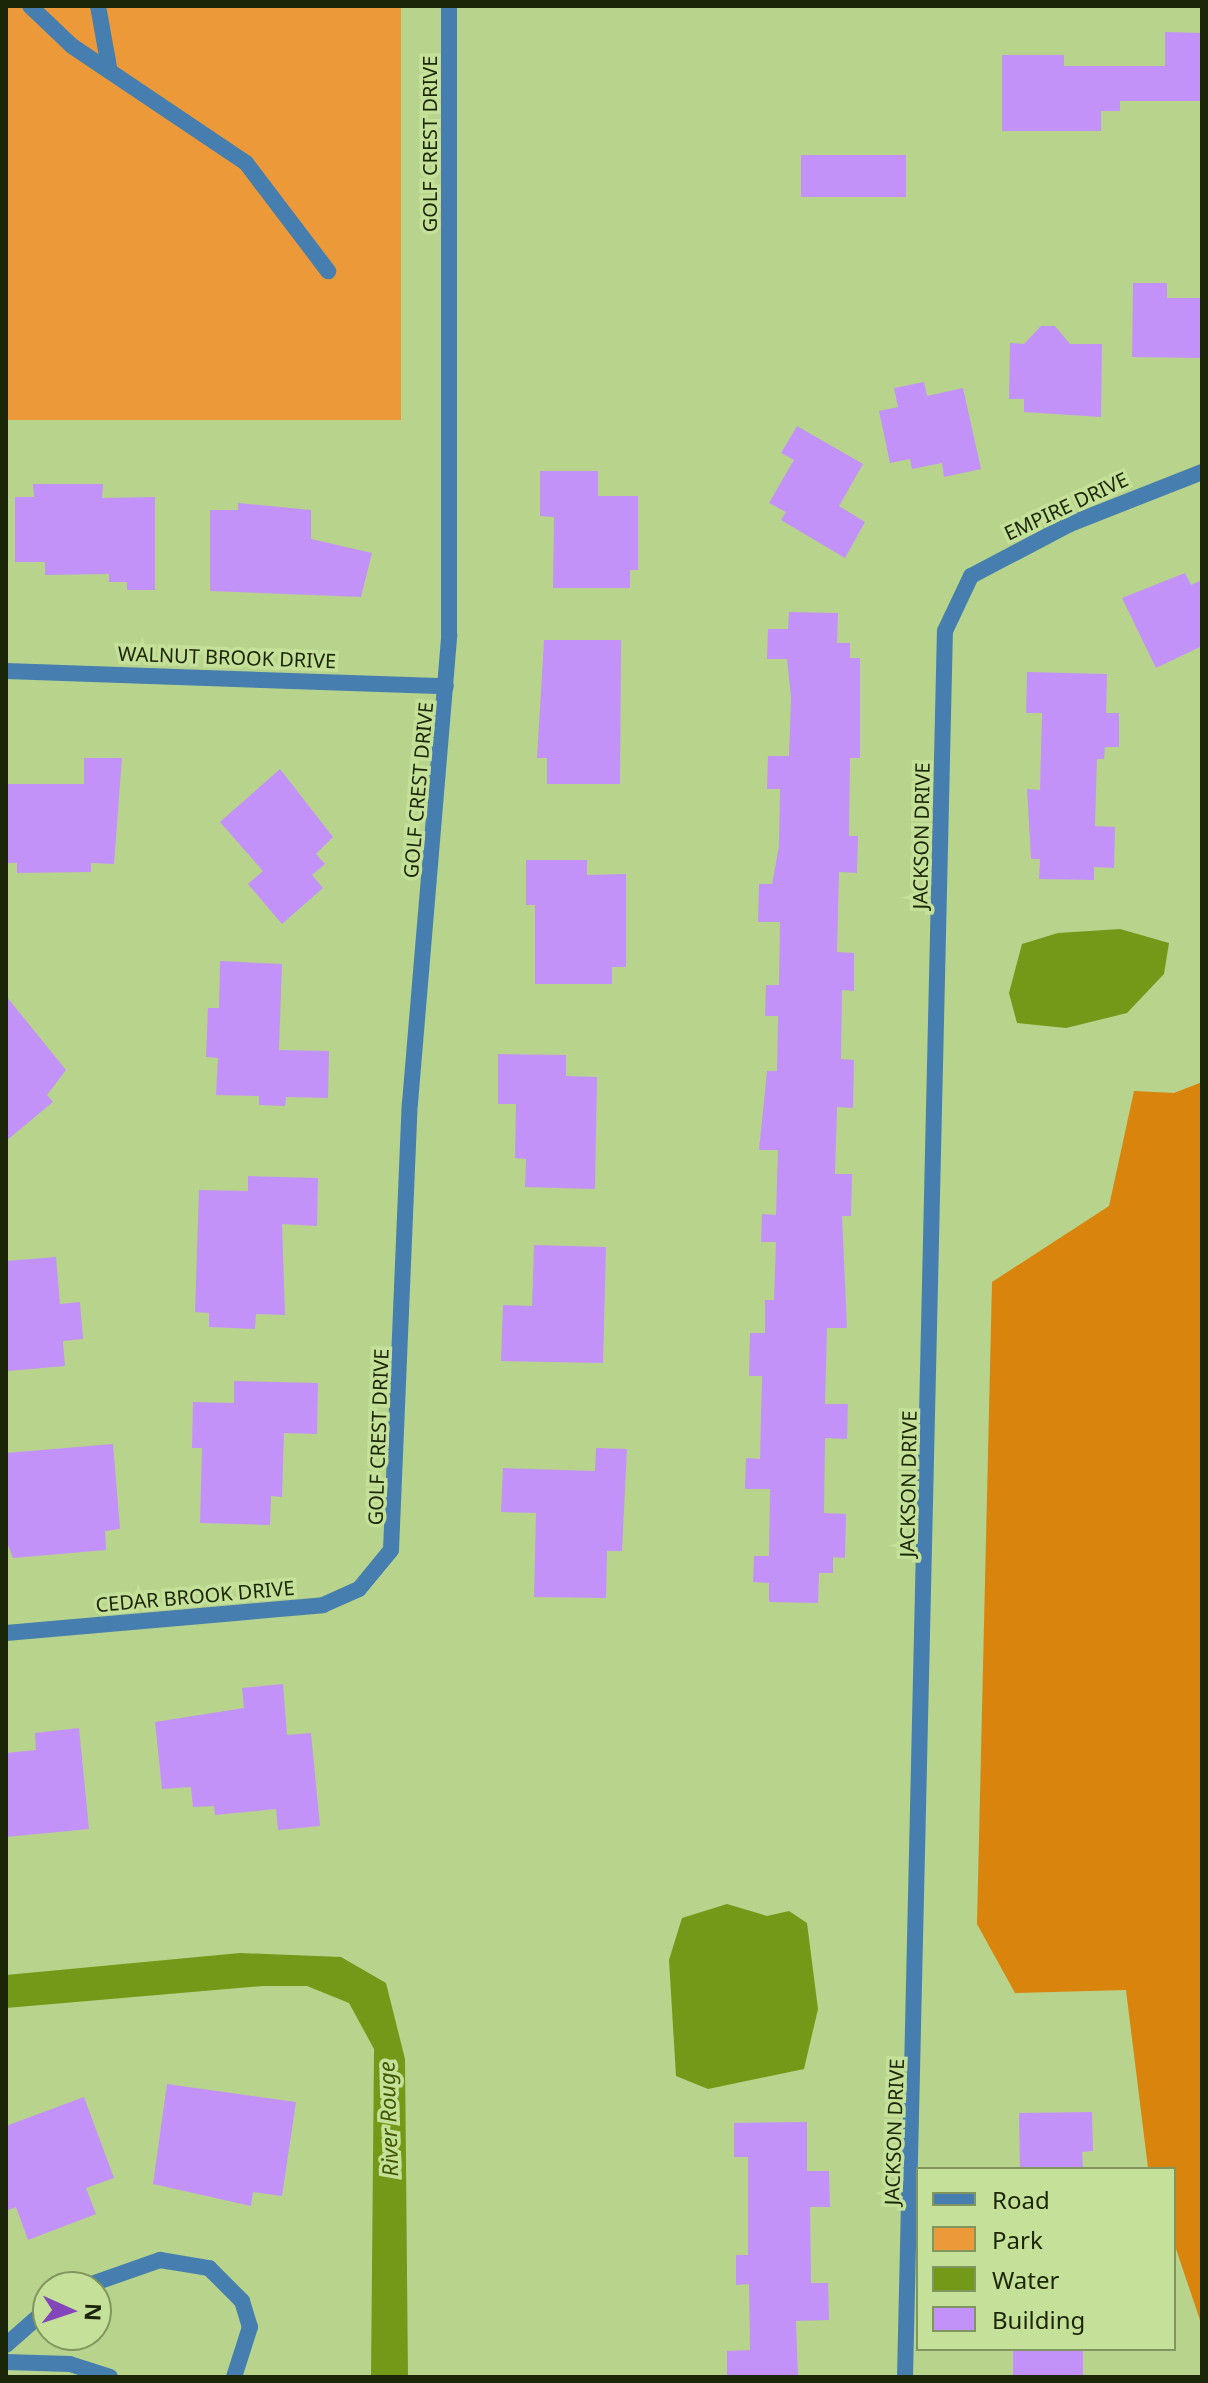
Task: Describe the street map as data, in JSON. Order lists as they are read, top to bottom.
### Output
{
  "streets": {
    "street": [
      "GOLF CREST DRIVE",
      "EMPIRE DRIVE",
      "WALNUT BROOK DRIVE",
      "JACKSON DRIVE",
      "CEDAR BROOK DRIVE"
    ]
  },
  "crossings": [
    ["GOLF CREST DRIVE", "WALNUT BROOK DRIVE"],
    ["GOLF CREST DRIVE", "CEDAR BROOK DRIVE"],
    ["EMPIRE DRIVE", "JACKSON DRIVE"]
  ],
  "water": ["River Rouge"],
  "legend": [
    "Road",
    "Park",
    "Water",
    "Building"
  ],
  "north": "right"
}
